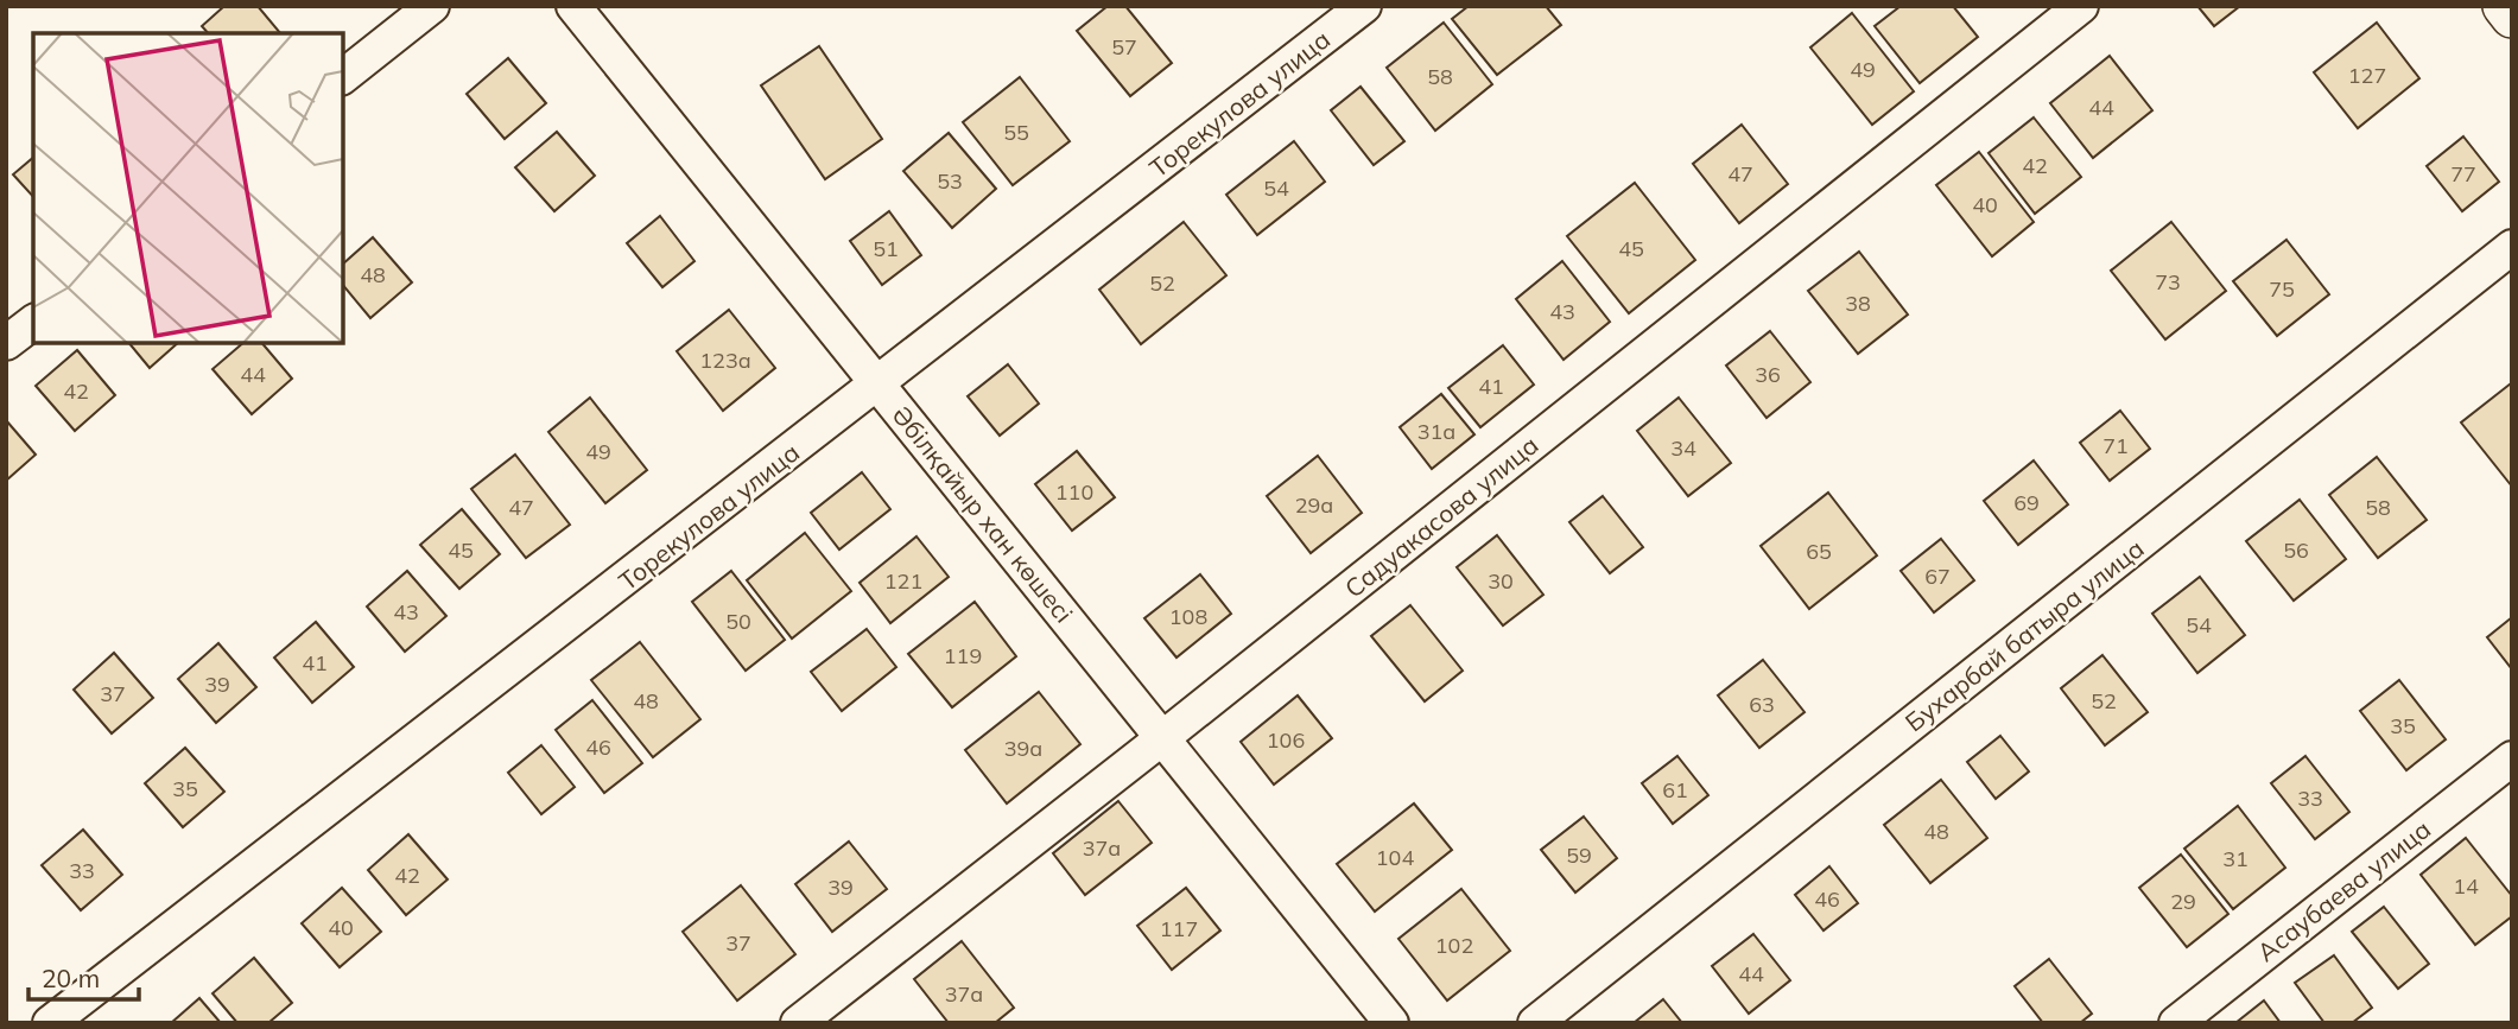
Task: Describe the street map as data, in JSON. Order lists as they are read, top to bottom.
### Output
{
  "streets": {
    "street": [
      "Торекулова улица",
      "Әбілқайыр хан көшесі",
      "Садуакасова улица",
      "Бухарбай батыра улица",
      "Асаубаева улица"
    ]
  },
  "crossings": [
    ["Торекулова улица", "Әбілқайыр хан көшесі"],
    ["Әбілқайыр хан көшесі", "Садуакасова улица"]
  ],
  "house_numbers": [
    "57",
    "49",
    "127",
    "58",
    "44",
    "55",
    "42",
    "47",
    "77",
    "53",
    "54",
    "40",
    "51",
    "45",
    "48",
    "73",
    "52",
    "75",
    "38",
    "43",
    "123а",
    "44",
    "36",
    "41",
    "42",
    "31а",
    "71",
    "34",
    "49",
    "110",
    "69",
    "29а",
    "47",
    "58",
    "45",
    "56",
    "65",
    "67",
    "121",
    "30",
    "43",
    "108",
    "50",
    "54",
    "119",
    "41",
    "39",
    "37",
    "48",
    "52",
    "63",
    "35",
    "106",
    "46",
    "39а",
    "35",
    "61",
    "33",
    "48",
    "37а",
    "59",
    "104",
    "31",
    "33",
    "42",
    "14",
    "39",
    "46",
    "29",
    "40",
    "117",
    "37",
    "102",
    "44",
    "37а"
  ],
  "scale_bar": "20 m"
}
